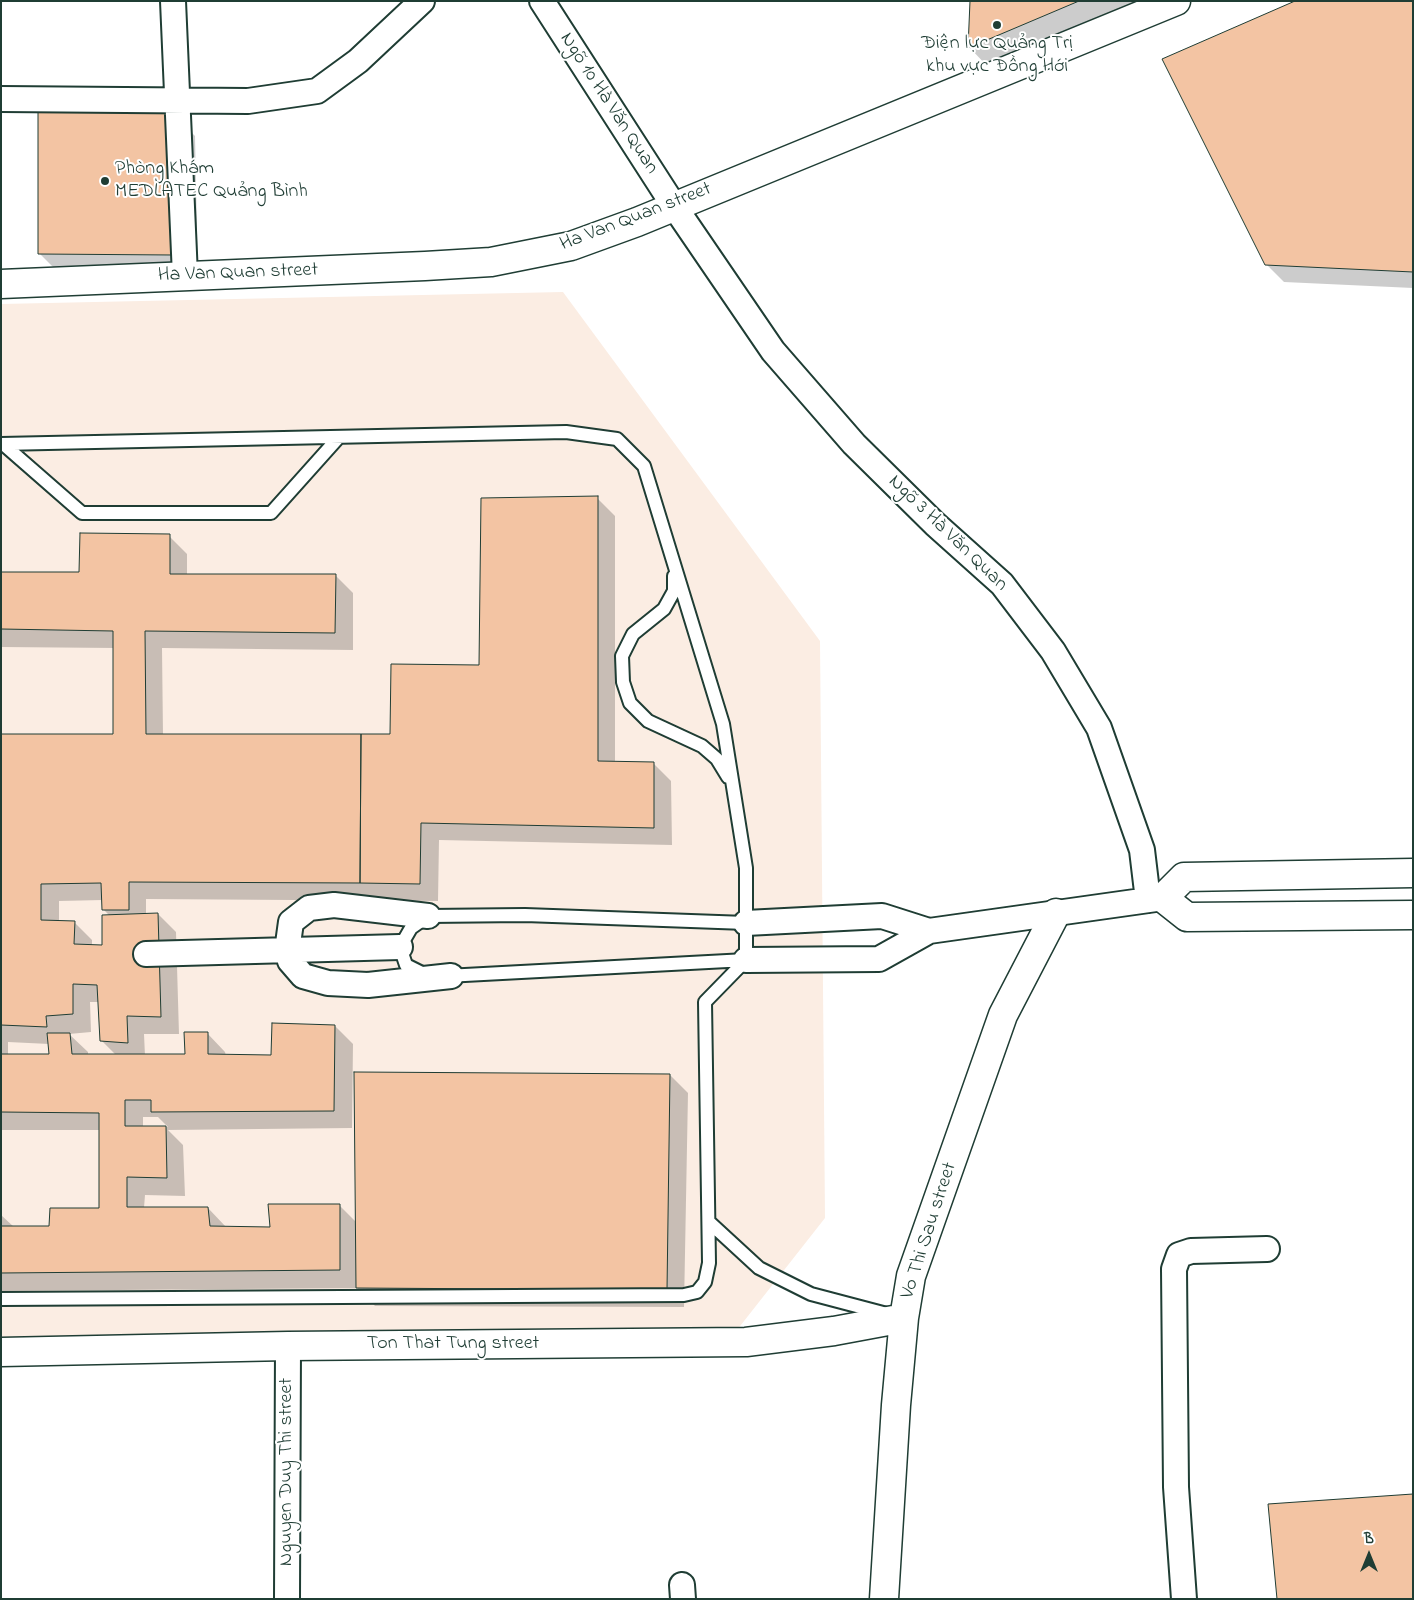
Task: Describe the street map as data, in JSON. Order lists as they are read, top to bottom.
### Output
{
  "streets": {
    "street": [
      "Ngõ 10 Hà Văn Quan",
      "Ha Van Quan street",
      "Ngõ 3 Hà Văn Quan",
      "Vo Thi Sau street",
      "Ton That Tung street",
      "Nguyen Duy Thi street"
    ]
  },
  "crossings": [
    ["Ngõ 10 Hà Văn Quan", "Ha Van Quan street"],
    ["Ngõ 10 Hà Văn Quan", "Ngõ 3 Hà Văn Quan"],
    ["Ha Van Quan street", "Ngõ 3 Hà Văn Quan"],
    ["Vo Thi Sau street", "Ton That Tung street"],
    ["Ton That Tung street", "Nguyen Duy Thi street"]
  ],
  "places": ["Điện lực Quảng Trị khu vực Đồng Hới", "Phòng Khám MEDLATEC Quảng Bình"],
  "north": "top"
}
